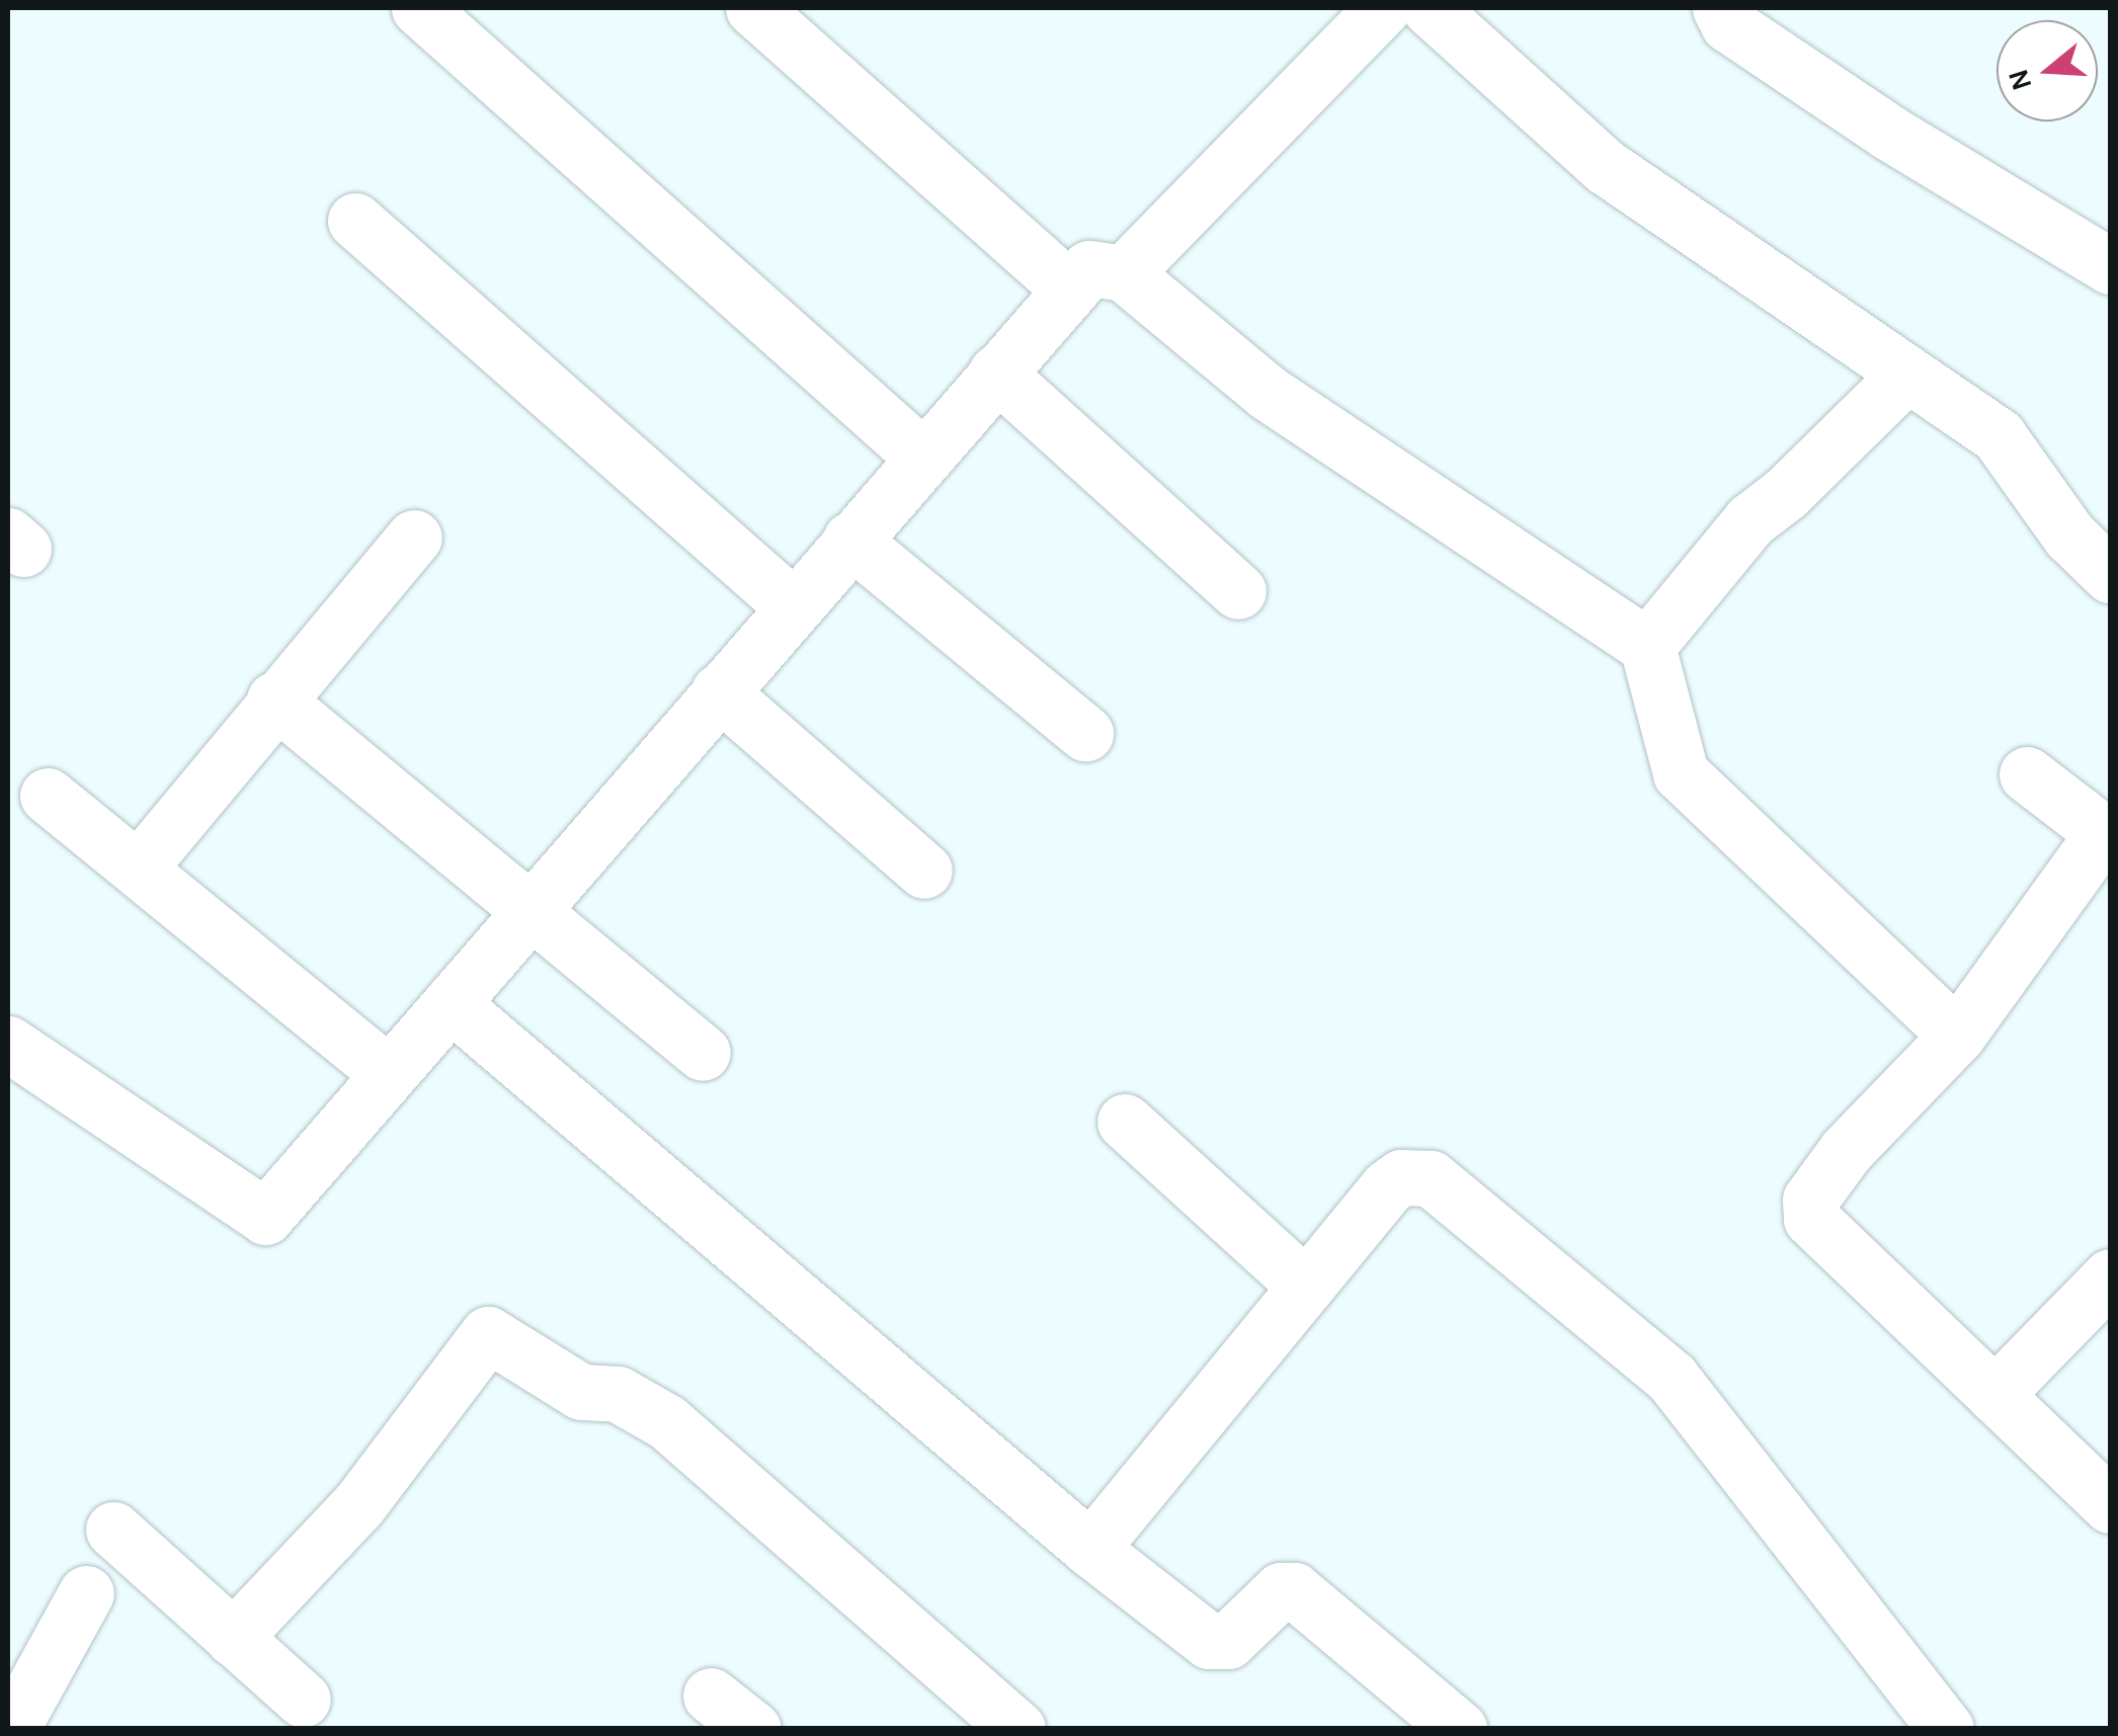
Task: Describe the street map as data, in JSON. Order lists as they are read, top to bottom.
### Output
{
  "north": "left"
}
